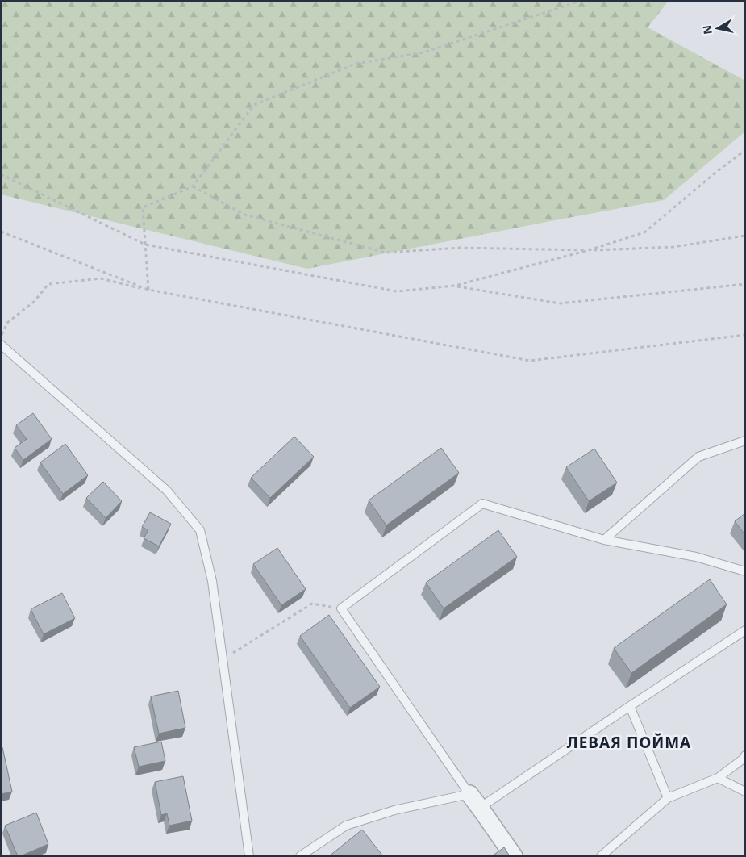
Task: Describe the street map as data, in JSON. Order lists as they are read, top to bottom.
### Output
{
  "districts": ["ЛЕВАЯ ПОЙМА"],
  "north": "left"
}
